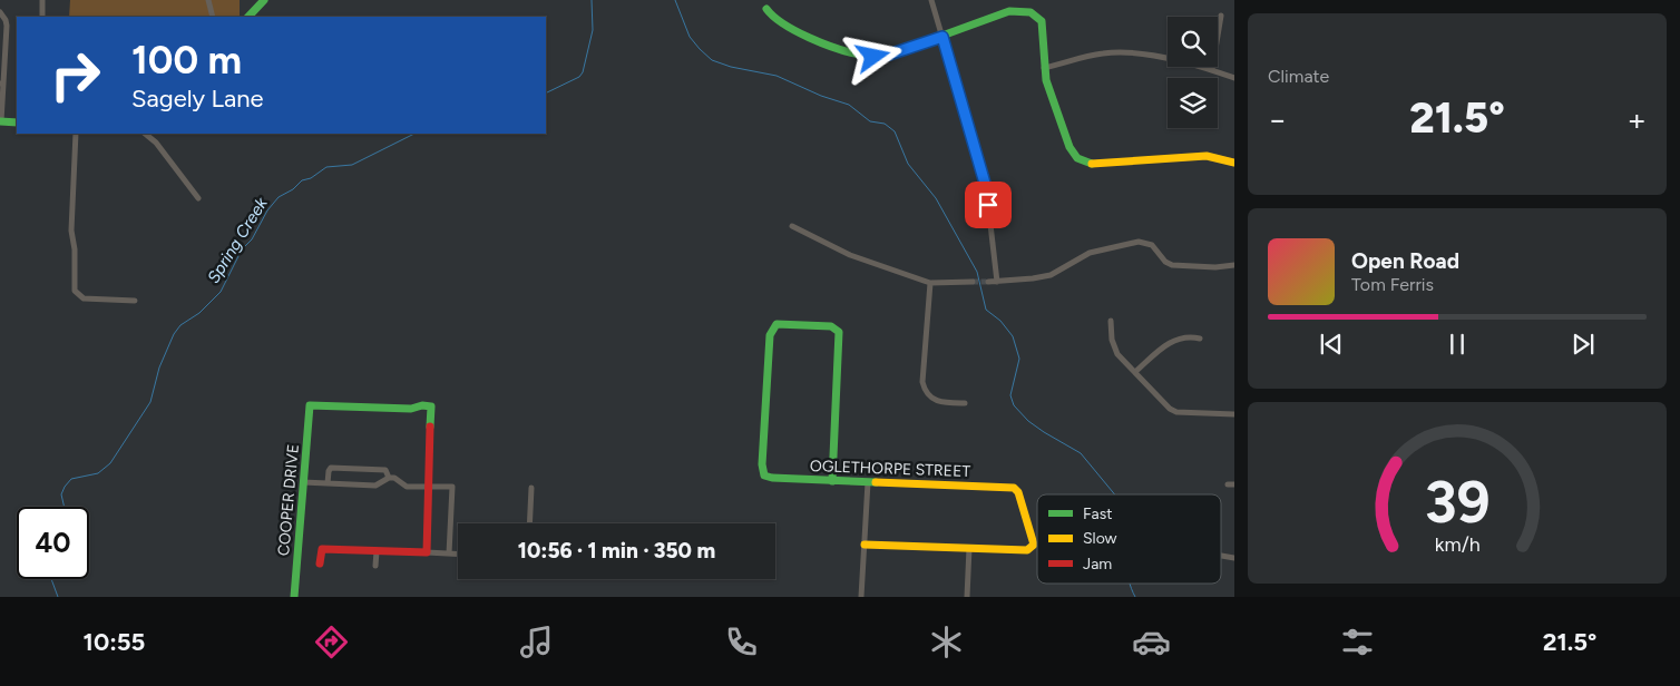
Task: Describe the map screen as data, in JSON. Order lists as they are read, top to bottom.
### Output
{
  "streets": {
    "street": ["OGLETHORPE STREET", "COOPER DRIVE"]
  },
  "water": ["Spring Creek"],
  "legend": ["Fast", "Slow", "Jam"],
  "page": {
    "tile": "Climate",
    "turn": ["100 m", "Sagely Lane"],
    "heat": ["−", "21.5°", "+"],
    "song": ["Open Road", "Tom Ferris"],
    "limit": "40",
    "trip": "10:56 · 1 min · 350 m",
    "tabs": ["10:55", "21.5°"],
    "gauge": ["39", "km/h"]
  }
}
